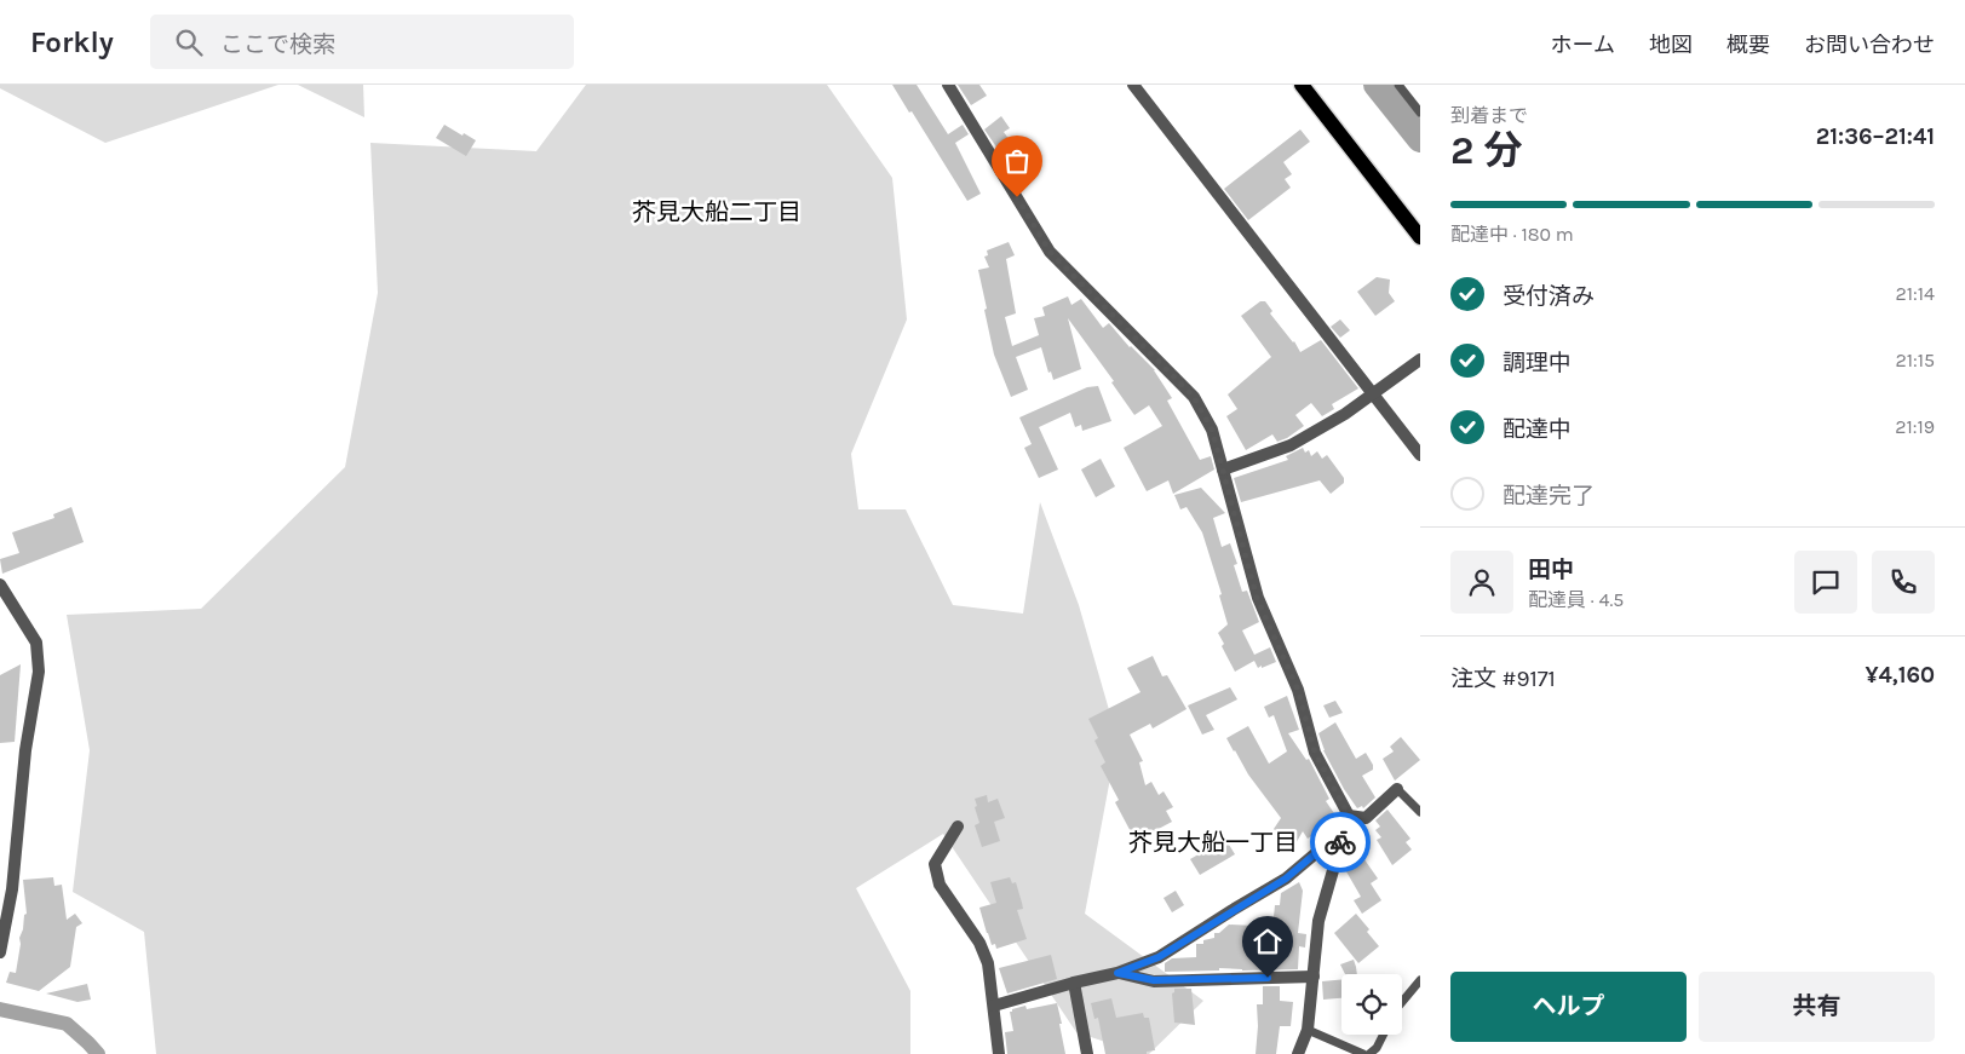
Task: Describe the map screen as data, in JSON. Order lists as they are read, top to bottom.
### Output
{
  "districts": ["芥見大船二丁目", "芥見大船一丁目"],
  "page": {
    "header": "Forkly",
    "search": "ここで検索",
    "nav": [
      "ホーム",
      "地図",
      "概要",
      "お問い合わせ"
    ],
    "heading": ["2 分", "到着まで", "21:36–21:41"],
    "panel": [
      "田中",
      "配達員 · 4.5",
      "注文 #9171",
      "¥4,160"
    ],
    "bar": "配達中 · 180 m",
    "list": [
      ["受付済み", "21:14"],
      ["調理中", "21:15"],
      ["配達中", "21:19"],
      "配達完了"
    ],
    "buttons": ["ヘルプ", "共有"]
  }
}
